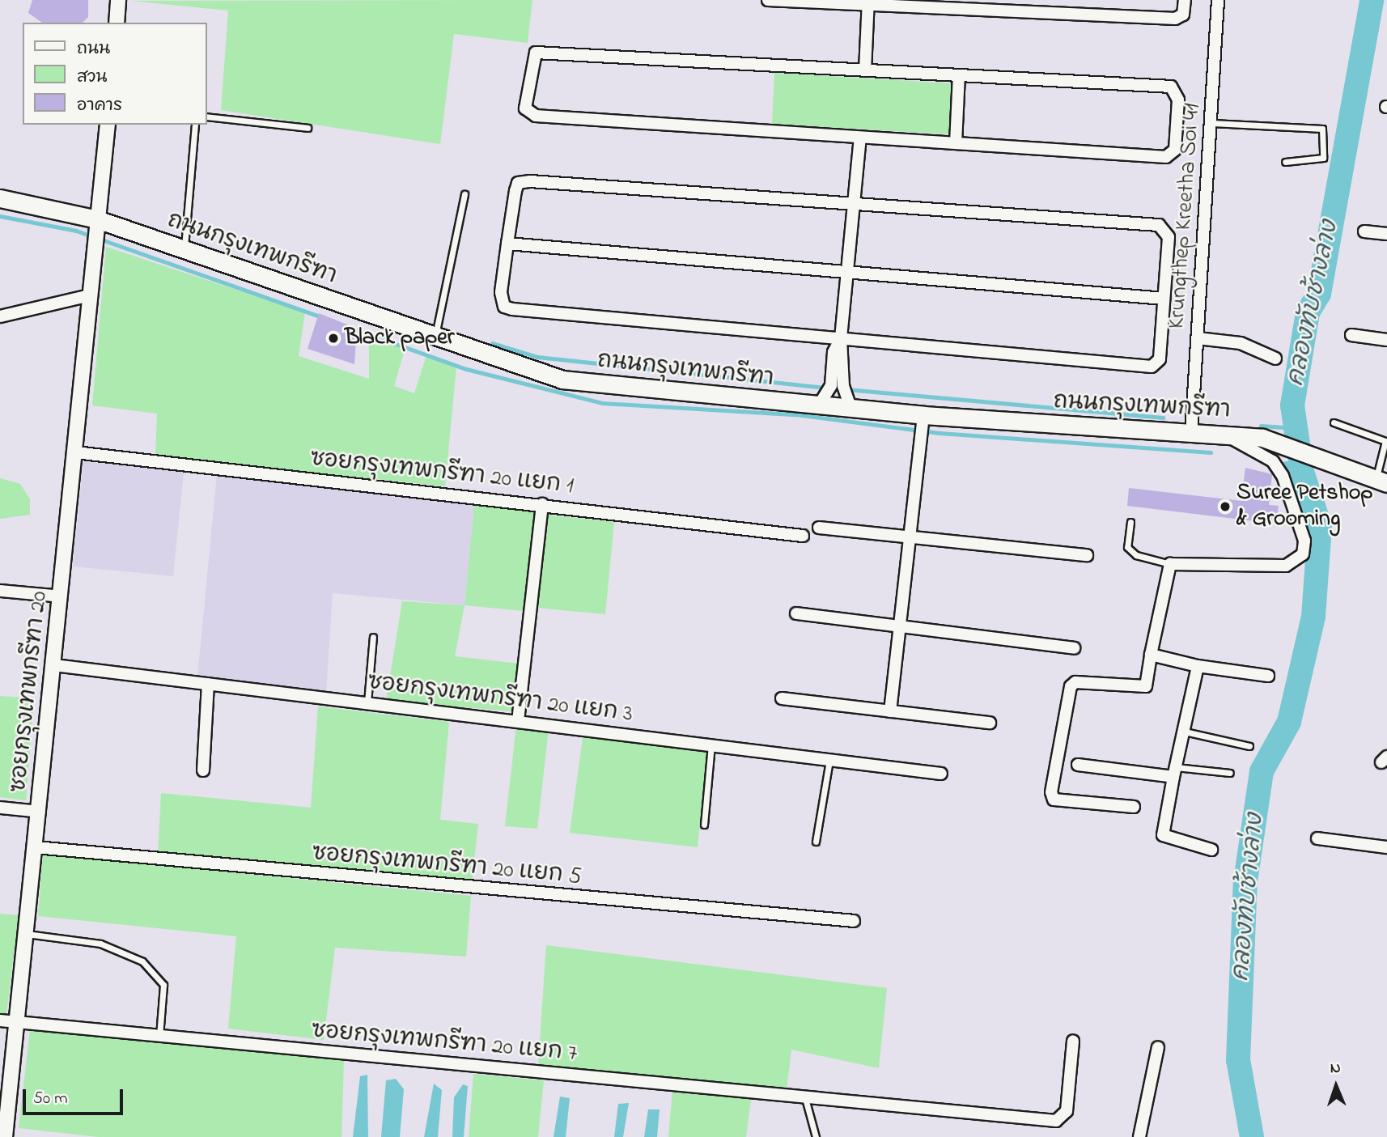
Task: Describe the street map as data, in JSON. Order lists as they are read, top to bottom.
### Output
{
  "streets": {
    "main road": ["ถนนกรุงเทพกรีฑา"],
    "street": [
      "Krungthep Kreetha Soi 41",
      "ซอยกรุงเทพกรีฑา 20 แยก 1",
      "ซอยกรุงเทพกรีฑา 20",
      "ซอยกรุงเทพกรีฑา 20 แยก 3",
      "ซอยกรุงเทพกรีฑา 20 แยก 5",
      "ซอยกรุงเทพกรีฑา 20 แยก 7"
    ]
  },
  "crossings": [
    ["Krungthep Kreetha Soi 41", "ถนนกรุงเทพกรีฑา"],
    ["ถนนกรุงเทพกรีฑา", "ซอยกรุงเทพกรีฑา 20"],
    ["ซอยกรุงเทพกรีฑา 20 แยก 1", "ซอยกรุงเทพกรีฑา 20"],
    ["ซอยกรุงเทพกรีฑา 20", "ซอยกรุงเทพกรีฑา 20 แยก 3"],
    ["ซอยกรุงเทพกรีฑา 20", "ซอยกรุงเทพกรีฑา 20 แยก 5"],
    ["ซอยกรุงเทพกรีฑา 20", "ซอยกรุงเทพกรีฑา 20 แยก 7"]
  ],
  "water": ["คลองทับช้างล่าง"],
  "places": ["Black paper", "Suree Petshop & Grooming"],
  "legend": ["ถนน", "สวน", "อาคาร"],
  "scale_bar": "50 m",
  "north": "top"
}
